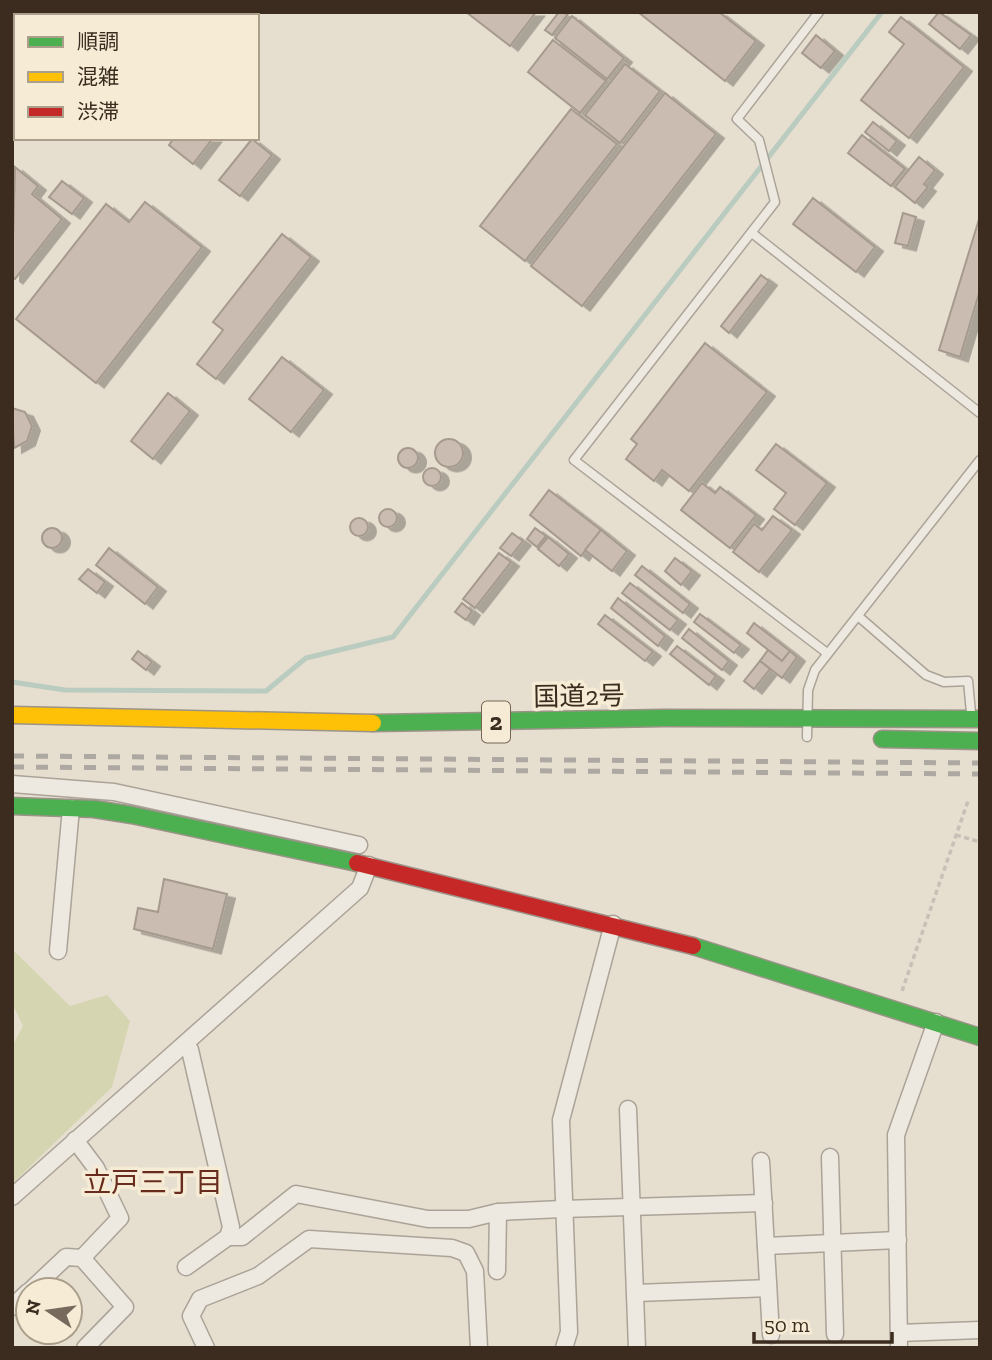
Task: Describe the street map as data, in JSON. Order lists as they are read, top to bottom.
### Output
{
  "streets": {
    "main road": ["国道2号", "2"]
  },
  "districts": ["立戸三丁目"],
  "legend": ["順調", "混雑", "渋滞"],
  "scale_bar": "50 m",
  "north": "left"
}
